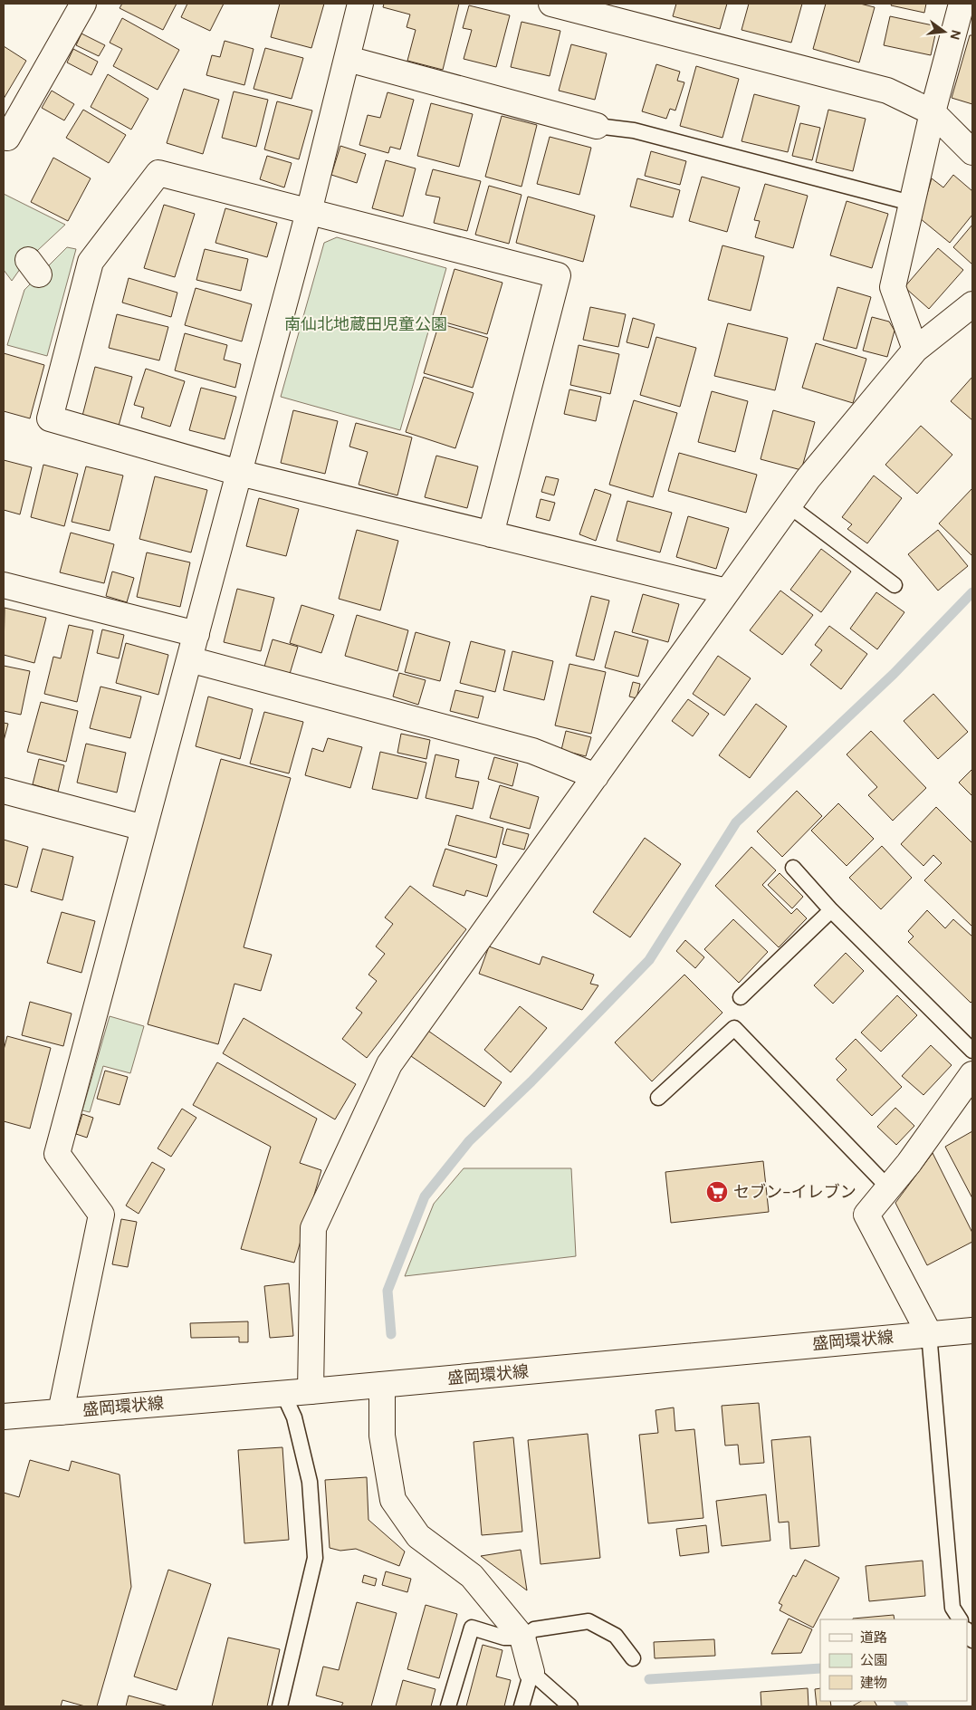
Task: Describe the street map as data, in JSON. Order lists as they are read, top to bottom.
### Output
{
  "streets": {
    "street": ["盛岡環状線"]
  },
  "parks": ["南仙北地蔵田児童公園"],
  "places": {
    "supermarket": ["セブン-イレブン"]
  },
  "legend": ["道路", "公園", "建物"],
  "north": "right"
}
